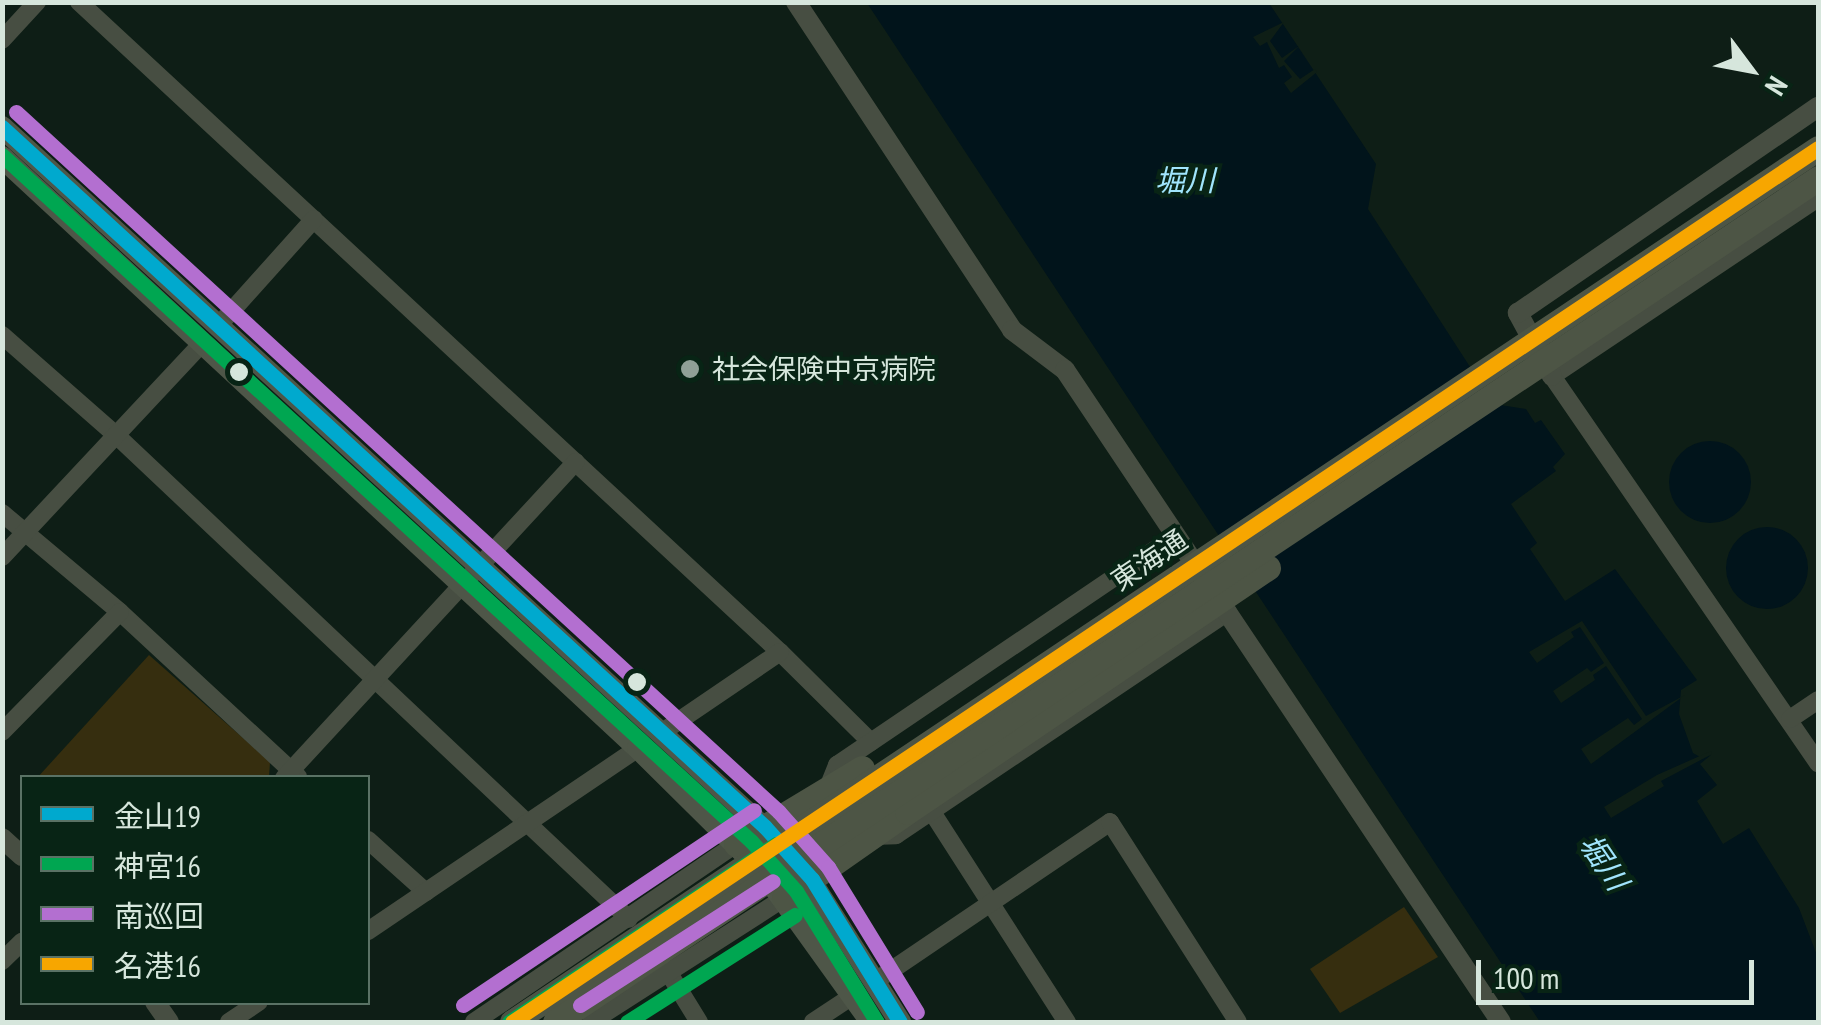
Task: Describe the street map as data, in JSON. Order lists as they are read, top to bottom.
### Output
{
  "streets": {
    "main road": ["東海通"]
  },
  "water": ["堀川"],
  "places": ["社会保険中京病院"],
  "lines": [
    "transit line 南巡回",
    "transit line 金山19",
    "transit line 名港16",
    "transit line 神宮16"
  ],
  "legend": [
    "金山19",
    "神宮16",
    "南巡回",
    "名港16"
  ],
  "scale_bar": "100 m",
  "north": "bottom right"
}
